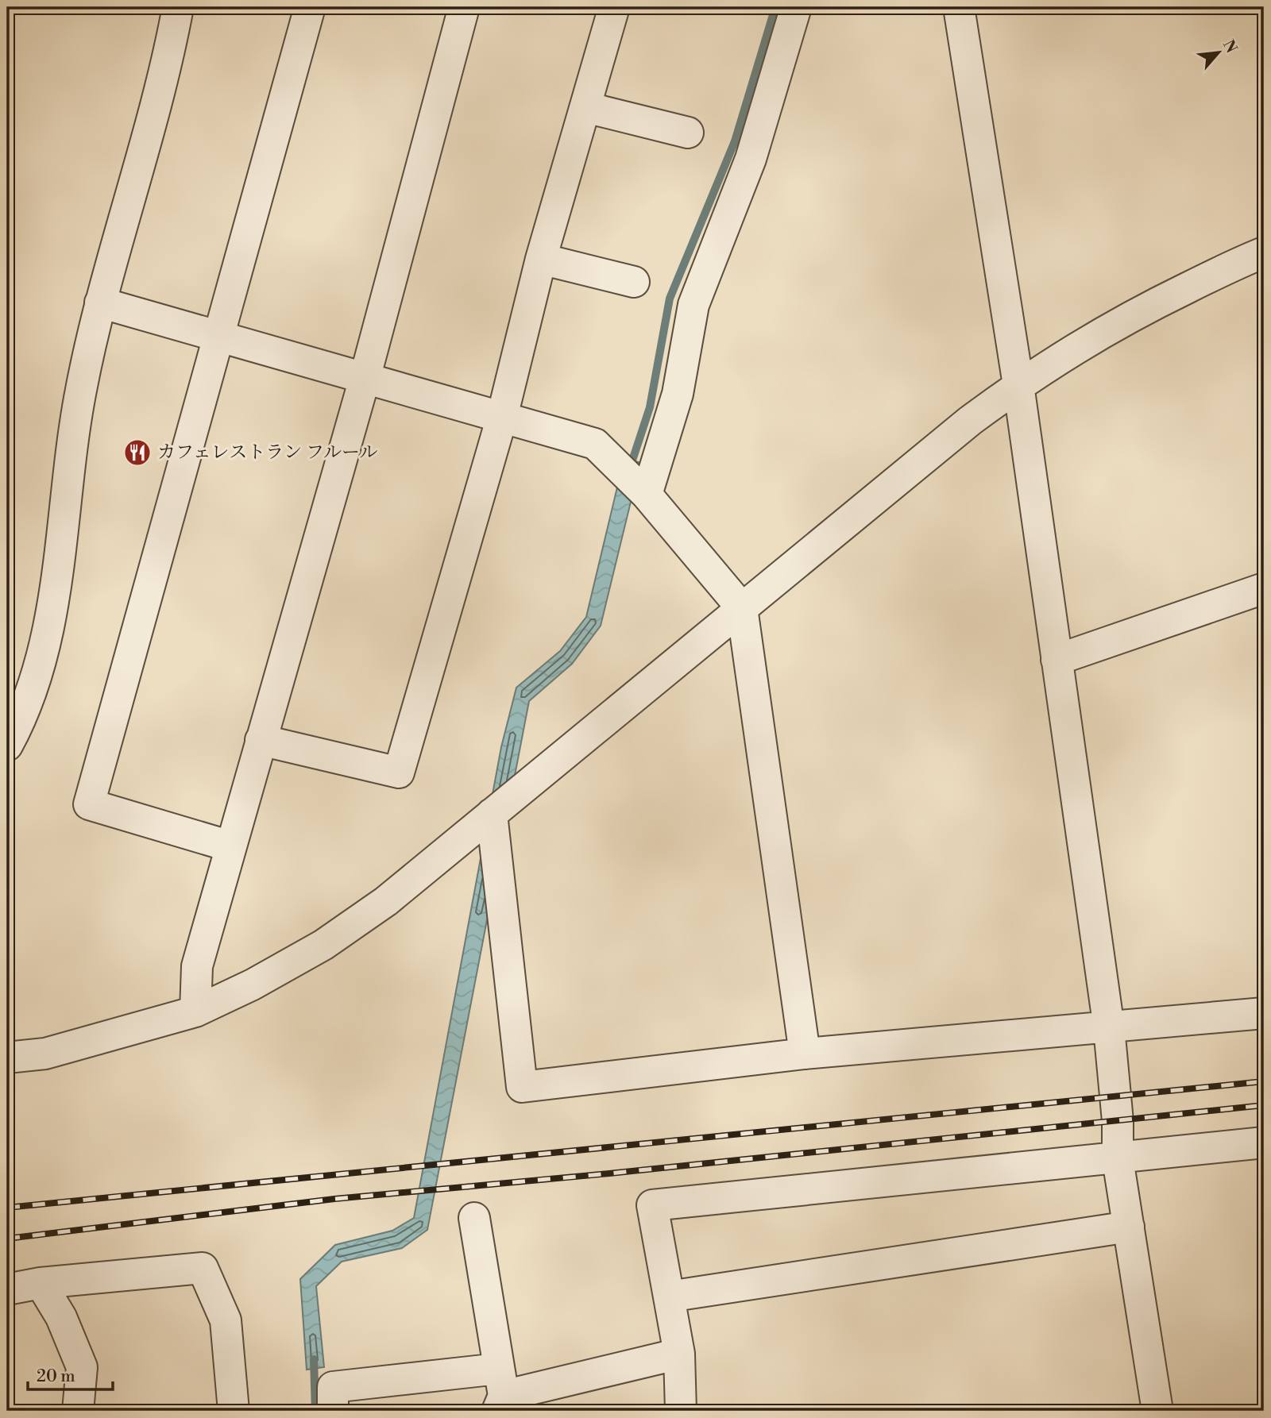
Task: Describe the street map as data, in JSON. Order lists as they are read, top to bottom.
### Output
{
  "places": {
    "restaurant": ["カフェレストラン フルール"]
  },
  "scale_bar": "20 m",
  "north": "top right"
}
